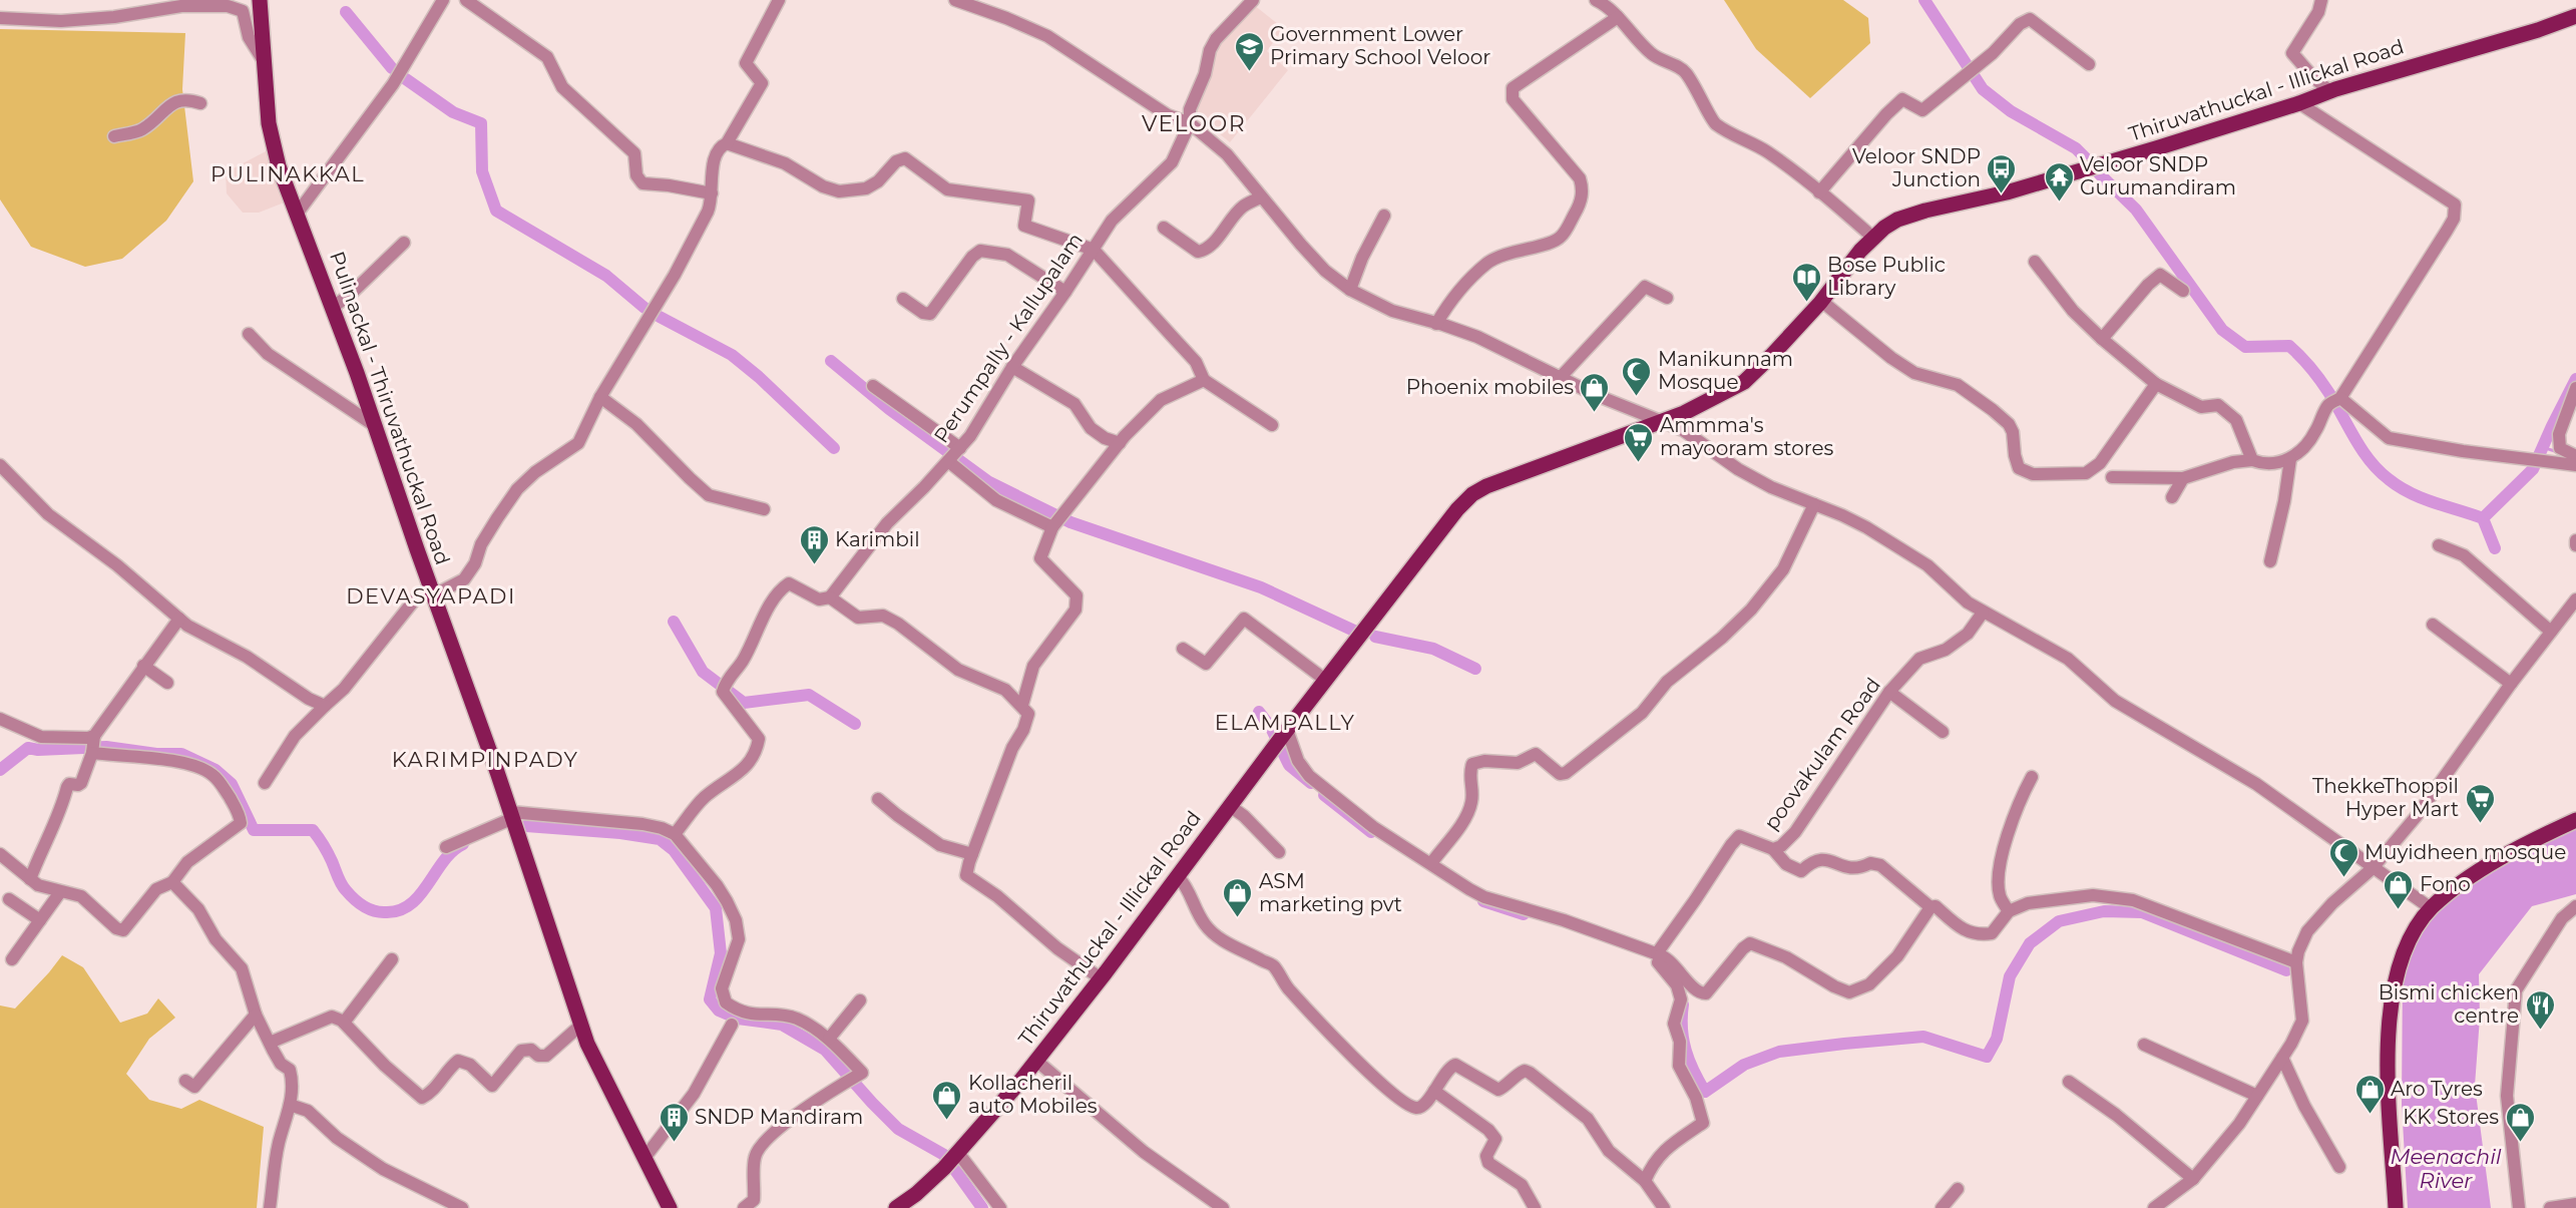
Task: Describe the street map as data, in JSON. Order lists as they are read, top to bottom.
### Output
{
  "streets": {
    "main road": ["Thiruvathuckal - Illickal Road", "Pulinackal - Thiruvathuckal Road"],
    "street": ["Perumpally - Kallupalam", "poovakulam Road"]
  },
  "districts": [
    "VELOOR",
    "PULINAKKAL",
    "DEVASYAPADI",
    "ELAMPALLY",
    "KARIMPINPADY"
  ],
  "water": ["Meenachil River"],
  "places": {
    "school or university": ["Government Lower Primary School Veloor"],
    "bus stop": ["Veloor SNDP Junction"],
    "temple": ["Veloor SNDP Gurumandiram"],
    "library": ["Bose Public Library"],
    "mosque": ["Manikunnam Mosque", "Muyidheen mosque"],
    "shop": [
      "Phoenix mobiles",
      "Fono",
      "ASM marketing pvt",
      "Aro Tyres",
      "Kollacheril auto Mobiles",
      "KK Stores"
    ],
    "supermarket": ["Ammma's mayooram stores", "ThekkeThoppil Hyper Mart"],
    "building": ["Karimbil", "SNDP Mandiram"],
    "restaurant": ["Bismi chicken centre"]
  }
}
